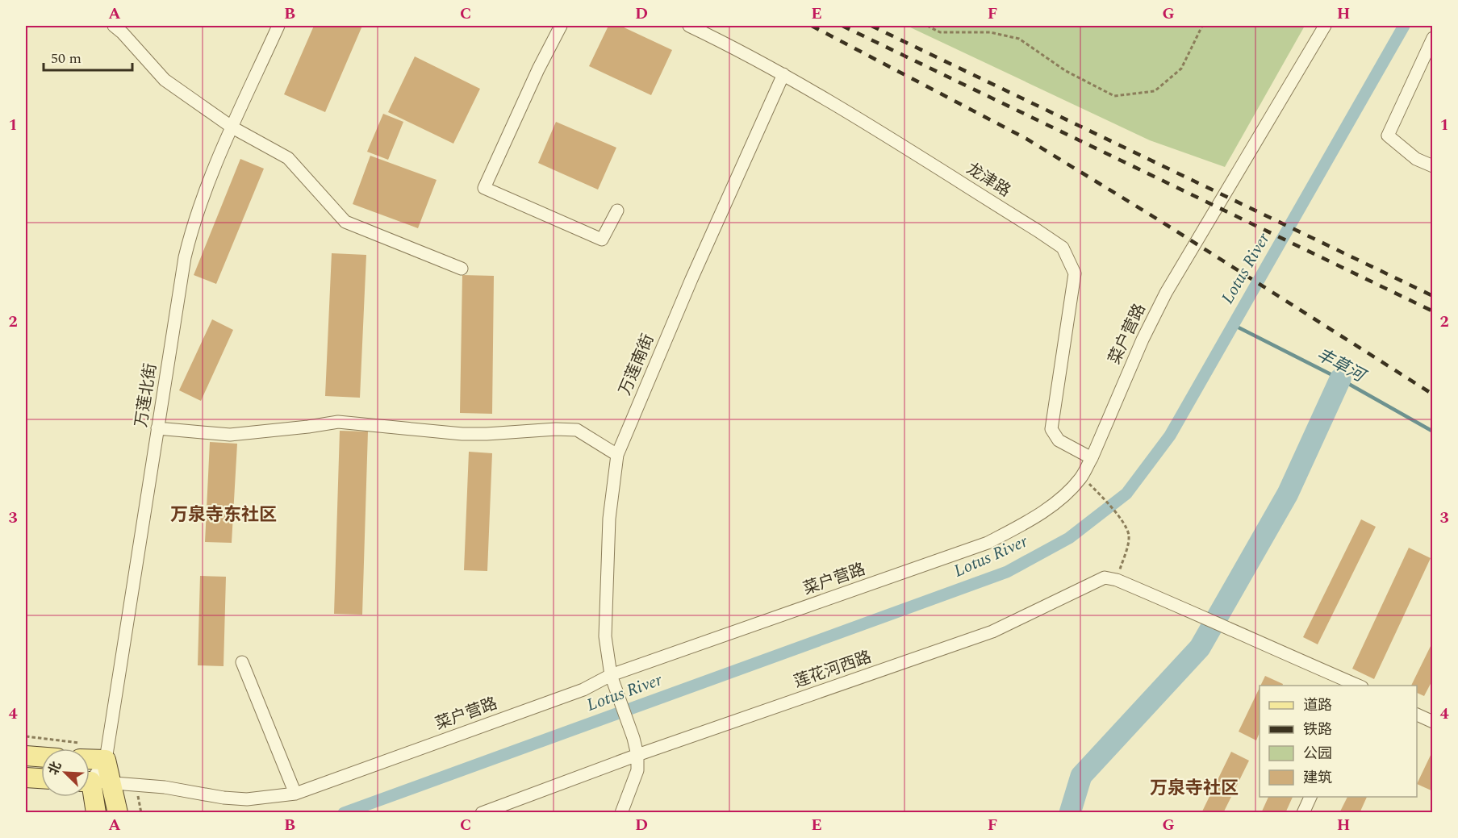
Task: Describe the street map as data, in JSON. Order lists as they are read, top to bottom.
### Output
{
  "streets": {
    "street": [
      "龙津路",
      "菜户营路",
      "万莲南街",
      "万莲北街",
      "莲花河西路"
    ]
  },
  "crossings": [
    ["龙津路", "菜户营路"],
    ["龙津路", "万莲南街"],
    ["菜户营路", "万莲南街"],
    ["万莲南街", "莲花河西路"]
  ],
  "districts": ["万泉寺东社区", "万泉寺社区"],
  "water": ["Lotus River", "丰草河"],
  "legend": [
    "道路",
    "铁路",
    "公园",
    "建筑"
  ],
  "scale_bar": "50 m",
  "north": "top left",
  "grid": {
    "columns": [
      "A",
      "B",
      "C",
      "D",
      "E",
      "F",
      "G",
      "H"
    ],
    "rows": [
      "1",
      "2",
      "3",
      "4"
    ]
  }
}
